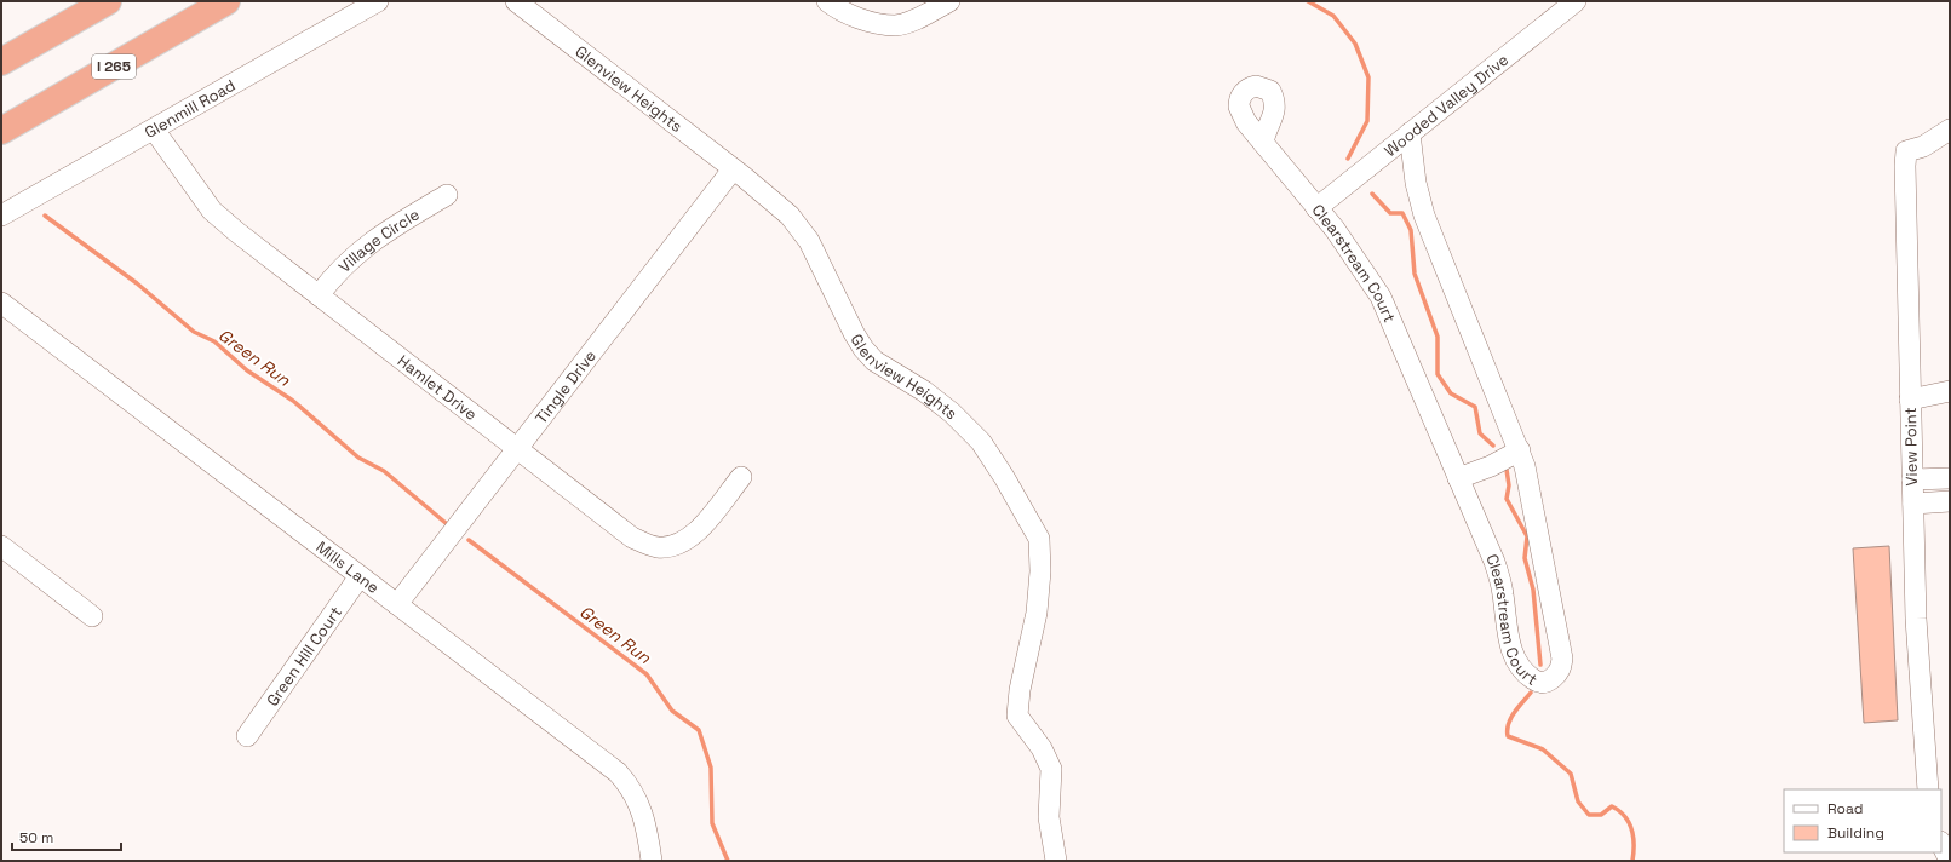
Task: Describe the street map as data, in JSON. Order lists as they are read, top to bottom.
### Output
{
  "streets": {
    "highway": ["I 265"],
    "street": [
      "Glenview Heights",
      "Wooded Valley Drive",
      "Glenmill Road",
      "Village Circle",
      "Clearstream Court",
      "Hamlet Drive",
      "Tingle Drive",
      "View Point",
      "Mills Lane",
      "Green Hill Court"
    ]
  },
  "crossings": [
    ["Glenview Heights", "Tingle Drive"],
    ["Wooded Valley Drive", "Clearstream Court"],
    ["Glenmill Road", "Hamlet Drive"],
    ["Village Circle", "Hamlet Drive"],
    ["Hamlet Drive", "Tingle Drive"],
    ["Tingle Drive", "Mills Lane"],
    ["Mills Lane", "Green Hill Court"]
  ],
  "water": ["Green Run"],
  "legend": ["Road", "Building"],
  "scale_bar": "50 m"
}
